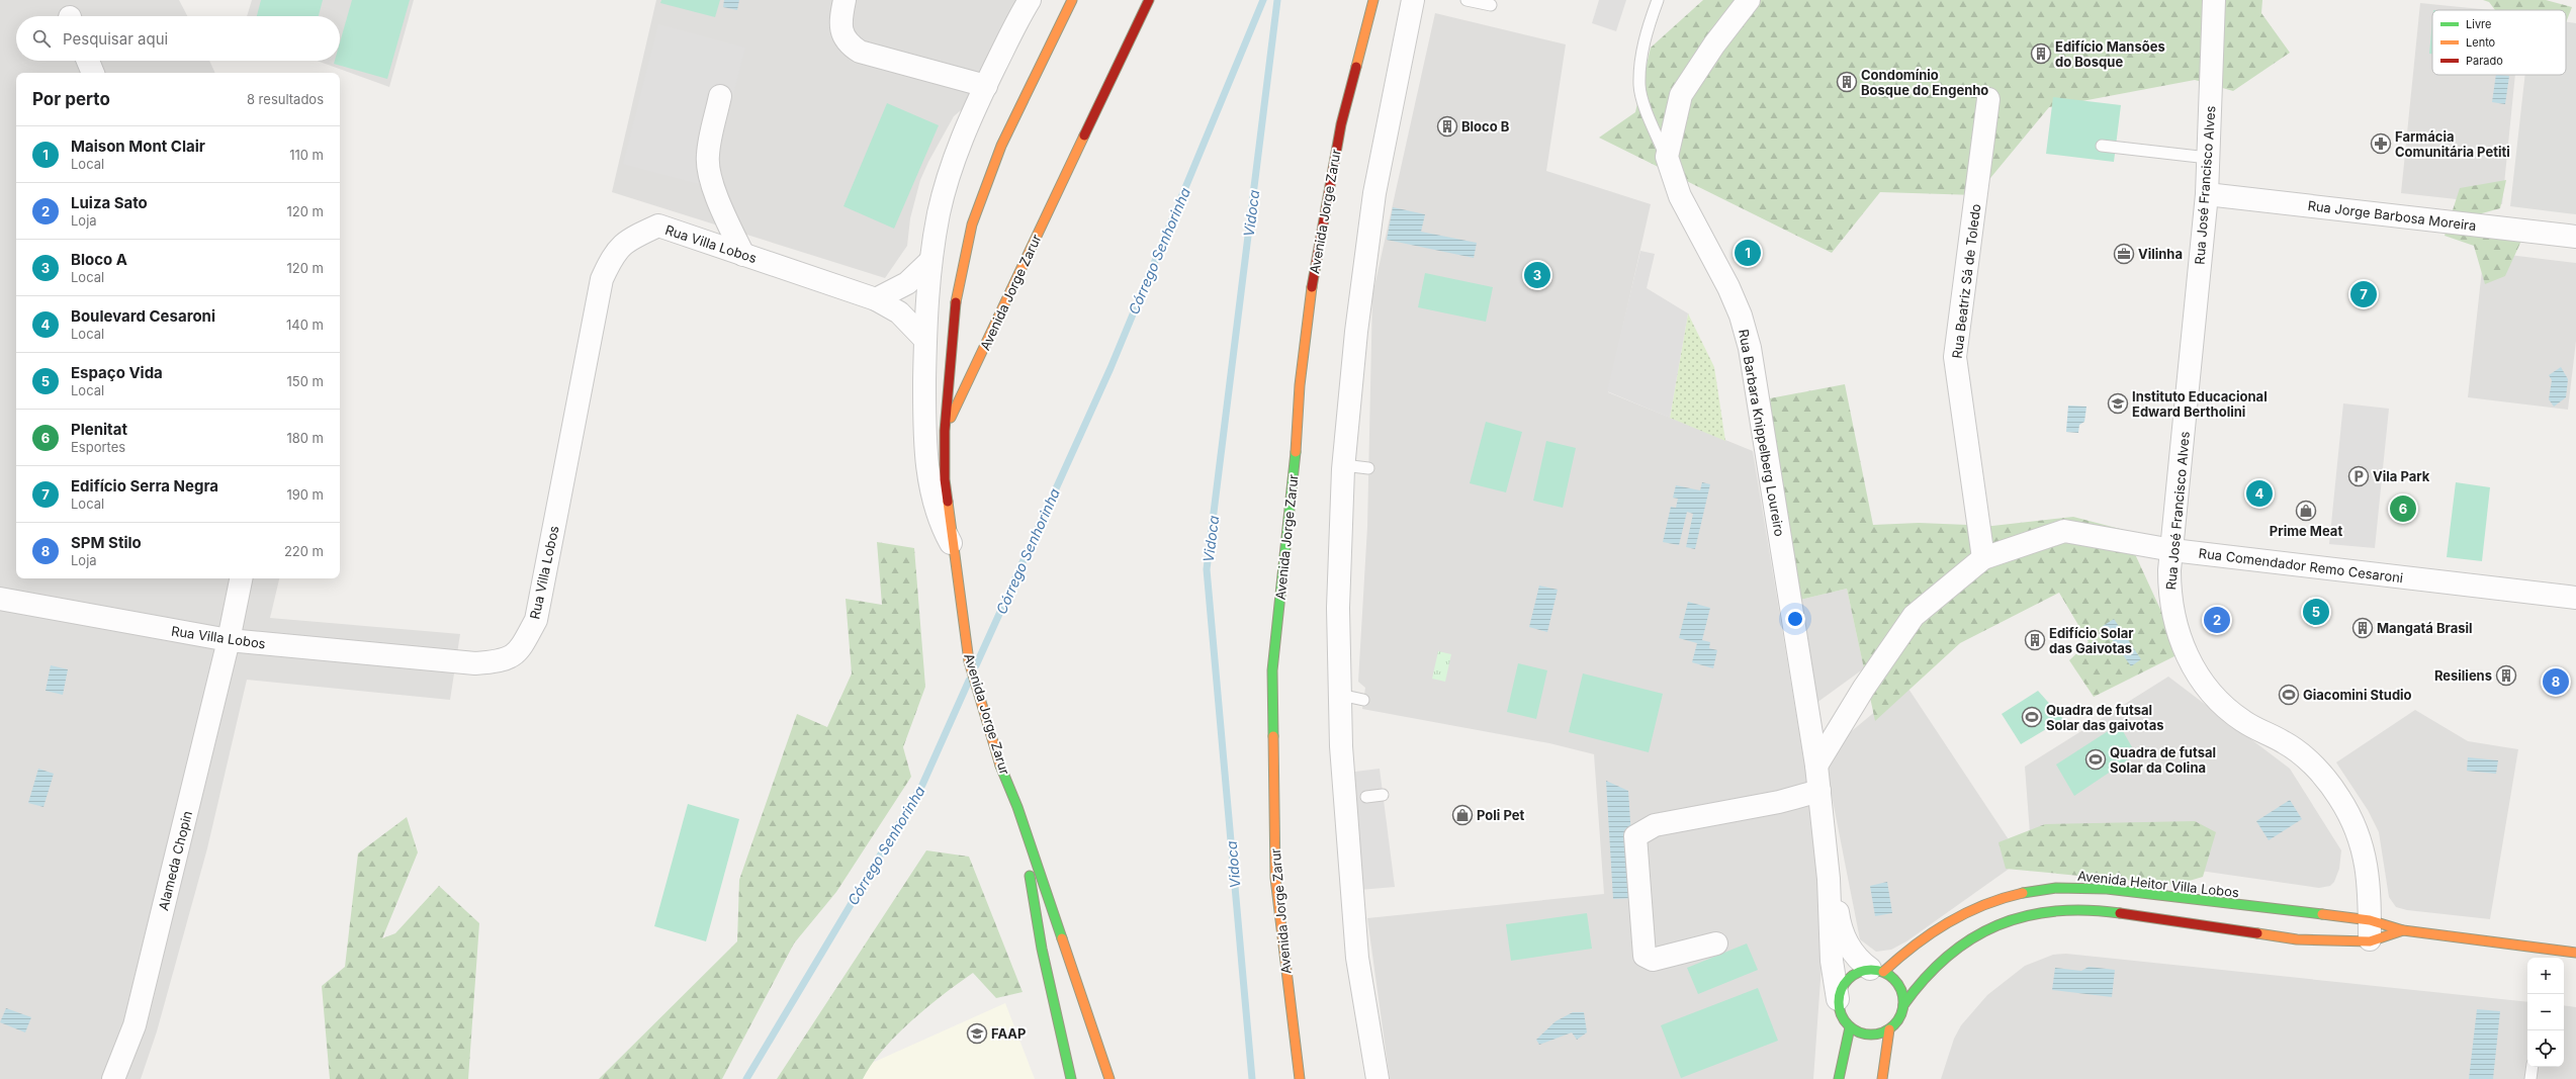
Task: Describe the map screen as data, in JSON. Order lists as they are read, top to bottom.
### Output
{
  "streets": {
    "main road": ["Avenida Jorge Zarur", "Avenida Heitor Villa Lobos"],
    "street": [
      "Rua José Francisco Alves",
      "Rua Jorge Barbosa Moreira",
      "Rua Villa Lobos",
      "Rua Beatriz Sá de Toledo",
      "Rua Barbara Knippelberg Loureiro",
      "Rua Comendador Remo Cesaroni",
      "Alameda Chopin"
    ]
  },
  "crossings": [
    ["Rua José Francisco Alves", "Rua Jorge Barbosa Moreira"],
    ["Rua José Francisco Alves", "Rua Comendador Remo Cesaroni"],
    ["Rua José Francisco Alves", "Avenida Heitor Villa Lobos"],
    ["Rua Villa Lobos", "Alameda Chopin"],
    ["Rua Beatriz Sá de Toledo", "Rua Comendador Remo Cesaroni"],
    ["Rua Barbara Knippelberg Loureiro", "Rua Comendador Remo Cesaroni"],
    ["Rua Barbara Knippelberg Loureiro", "Avenida Heitor Villa Lobos"]
  ],
  "water": ["Vidoca", "Córrego Senhorinha"],
  "places": {
    "building": [
      "Edifício Mansões do Bosque",
      "Condomínio Bosque do Engenho",
      "Bloco B",
      "Mangatá Brasil",
      "Edifício Solar das Gaivotas",
      "Resiliens"
    ],
    "pharmacy": ["Farmácia Comunitária Petiti"],
    "office": ["Vilinha"],
    "school or university": ["Instituto Educacional Edward Bertholini", "FAAP"],
    "parking": ["Vila Park"],
    "shop": ["Prime Meat", "Poli Pet"],
    "sports": ["Giacomini Studio", "Quadra de futsal Solar das gaivotas", "Quadra de futsal Solar da Colina"]
  },
  "legend": ["Livre", "Lento", "Parado"],
  "page": {
    "search": "Pesquisar aqui",
    "heading": ["Por perto", "8 resultados"],
    "list": [
      {
        "mark": "1",
        "name": "Maison Mont Clair",
        "note": "Local",
        "value": "110 m"
      },
      {
        "mark": "2",
        "name": "Luiza Sato",
        "note": "Loja",
        "value": "120 m"
      },
      {
        "mark": "3",
        "name": "Bloco A",
        "note": "Local",
        "value": "120 m"
      },
      {
        "mark": "4",
        "name": "Boulevard Cesaroni",
        "note": "Local",
        "value": "140 m"
      },
      {
        "mark": "5",
        "name": "Espaço Vida",
        "note": "Local",
        "value": "150 m"
      },
      {
        "mark": "6",
        "name": "Plenitat",
        "note": "Esportes",
        "value": "180 m"
      },
      {
        "mark": "7",
        "name": "Edifício Serra Negra",
        "note": "Local",
        "value": "190 m"
      },
      {
        "mark": "8",
        "name": "SPM Stilo",
        "note": "Loja",
        "value": "220 m"
      }
    ],
    "pins": [
      "1",
      "3",
      "7",
      "4",
      "6",
      "5",
      "2",
      "8"
    ],
    "map_buttons": ["+", "−"]
  }
}
